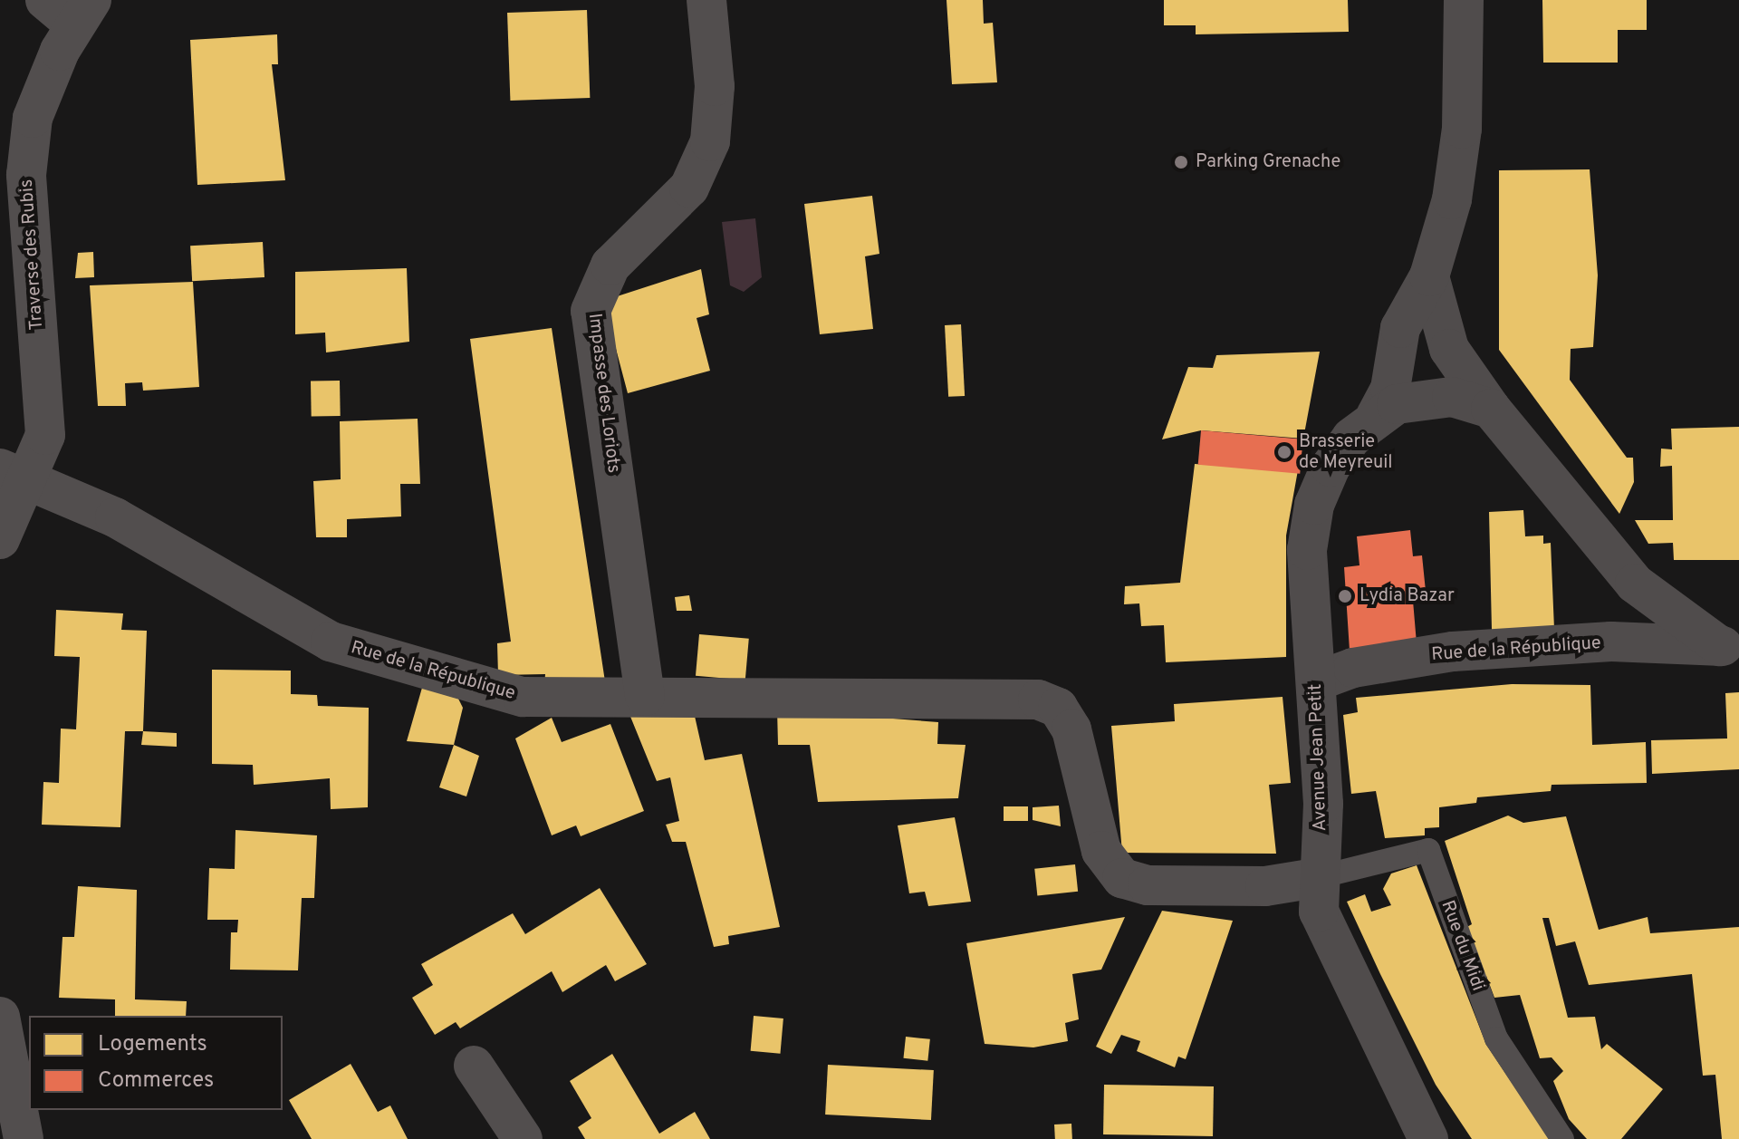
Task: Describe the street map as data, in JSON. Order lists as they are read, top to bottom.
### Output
{
  "streets": {
    "street": [
      "Traverse des Rubis",
      "Impasse des Loriots",
      "Rue de la République",
      "Avenue Jean Petit"
    ],
    "lane": ["Rue du Midi"]
  },
  "crossings": [
    ["Traverse des Rubis", "Rue de la République"],
    ["Impasse des Loriots", "Rue de la République"],
    ["Rue de la République", "Avenue Jean Petit"],
    ["Rue de la République", "Rue du Midi"],
    ["Avenue Jean Petit", "Rue du Midi"]
  ],
  "places": ["Parking Grenache", "Brasserie de Meyreuil", "Lydia Bazar"],
  "legend": ["Logements", "Commerces"]
}
